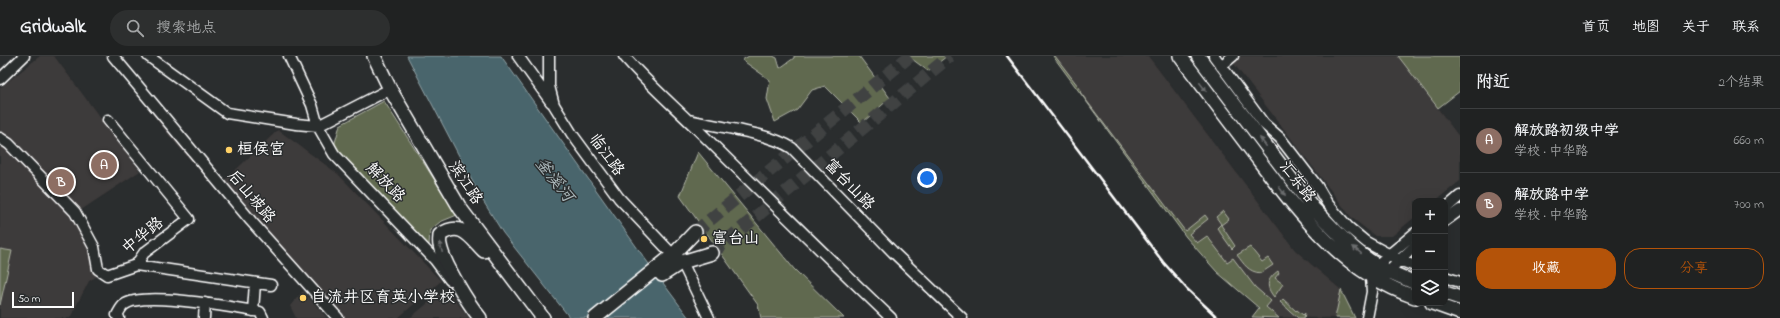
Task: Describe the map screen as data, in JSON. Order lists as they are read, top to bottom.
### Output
{
  "streets": {
    "main road": ["汇东路", "解放路", "滨江路"],
    "street": [
      "临江路",
      "富台山路",
      "后山坡路",
      "中华路"
    ]
  },
  "water": ["釜溪河"],
  "places": ["桓侯宫", "富台山", "自流井区育英小学校"],
  "scale_bar": "50 m",
  "page": {
    "header": "Gridwalk",
    "search": "搜索地点",
    "nav": [
      "首页",
      "地图",
      "关于",
      "联系"
    ],
    "heading": ["附近", "2个结果"],
    "list": [
      {
        "mark": "A",
        "name": "解放路初级中学",
        "note": "学校 · 中华路",
        "value": "660 m"
      },
      {
        "mark": "B",
        "name": "解放路中学",
        "note": "学校 · 中华路",
        "value": "700 m"
      }
    ],
    "pins": ["A", "B"],
    "map_buttons": ["+", "−"],
    "buttons": ["收藏", "分享"],
    "scale": "50 m"
  }
}
